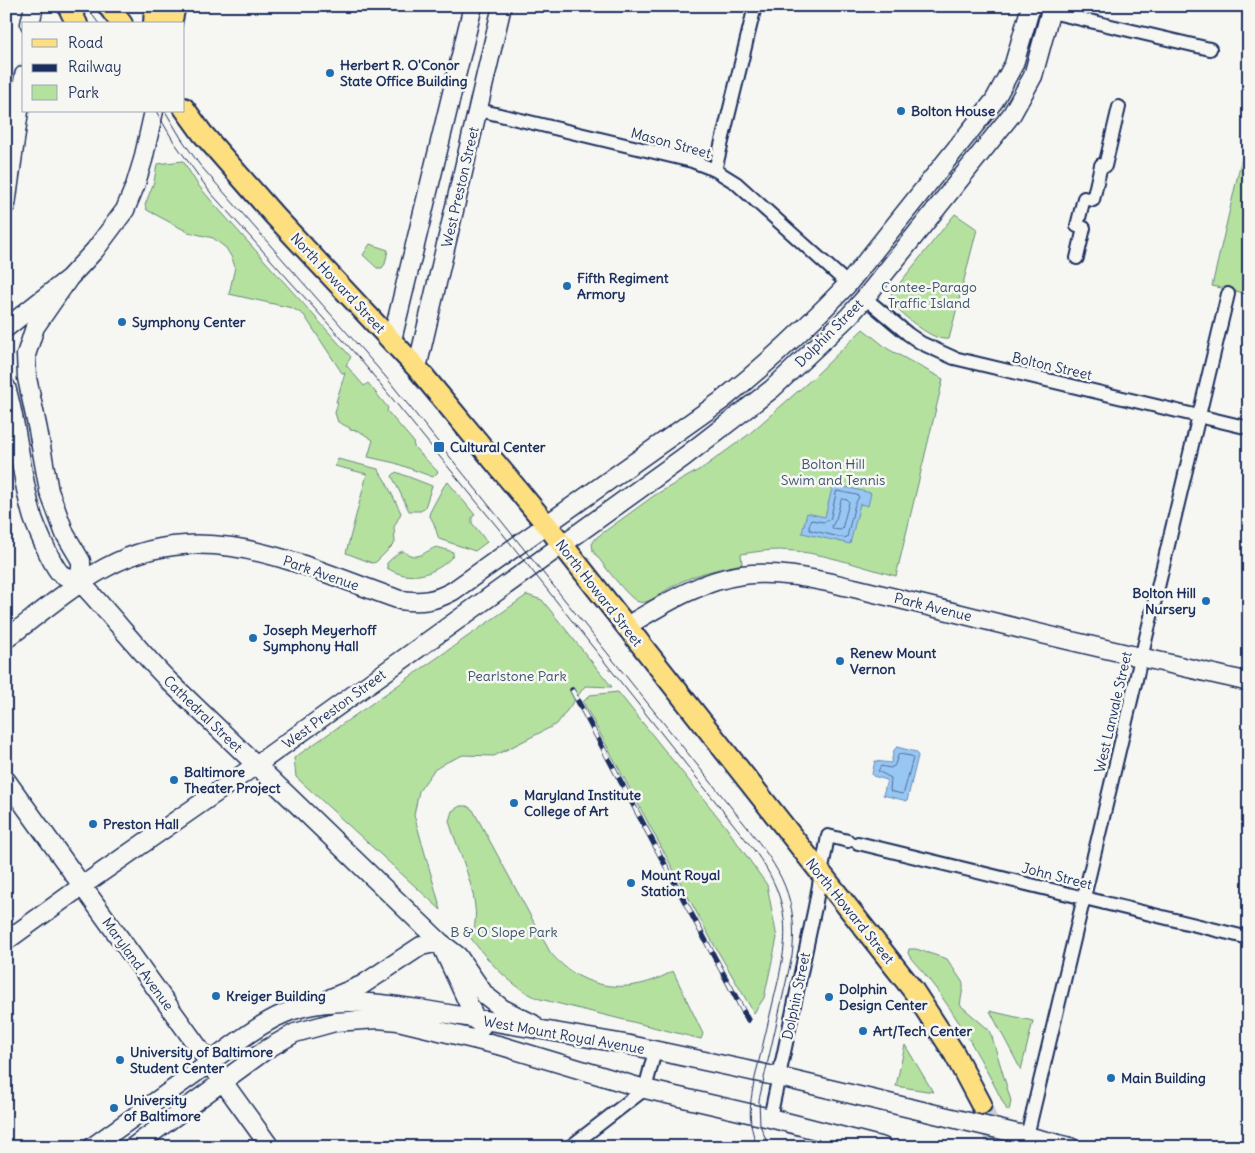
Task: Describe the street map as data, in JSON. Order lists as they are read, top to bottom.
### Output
{
  "streets": {
    "main road": [
      "West Preston Street",
      "North Howard Street",
      "Dolphin Street",
      "Park Avenue",
      "Cathedral Street",
      "Maryland Avenue",
      "West Mount Royal Avenue"
    ],
    "street": [
      "Mason Street",
      "Bolton Street",
      "West Lanvale Street",
      "John Street"
    ]
  },
  "crossings": [
    ["Mason Street", "West Preston Street"],
    ["Mason Street", "Dolphin Street"],
    ["West Preston Street", "North Howard Street"],
    ["West Preston Street", "Dolphin Street"],
    ["West Preston Street", "Cathedral Street"],
    ["West Preston Street", "Maryland Avenue"],
    ["North Howard Street", "Dolphin Street"],
    ["North Howard Street", "Park Avenue"],
    ["North Howard Street", "John Street"],
    ["Dolphin Street", "Bolton Street"],
    ["Dolphin Street", "Park Avenue"],
    ["Dolphin Street", "John Street"],
    ["Dolphin Street", "West Mount Royal Avenue"],
    ["Bolton Street", "West Lanvale Street"],
    ["Park Avenue", "West Lanvale Street"],
    ["Park Avenue", "Cathedral Street"],
    ["West Lanvale Street", "John Street"],
    ["West Lanvale Street", "West Mount Royal Avenue"],
    ["Cathedral Street", "West Mount Royal Avenue"],
    ["Maryland Avenue", "West Mount Royal Avenue"]
  ],
  "parks": [
    "Contee-Parago Traffic Island",
    "Bolton Hill Swim and Tennis",
    "Pearlstone Park",
    "B & O Slope Park"
  ],
  "places": {
    "other": [
      "Herbert R. O'Conor State Office Building",
      "Bolton House",
      "Fifth Regiment Armory",
      "Symphony Center",
      "Bolton Hill Nursery",
      "Joseph Meyerhoff Symphony Hall",
      "Renew Mount Vernon",
      "Baltimore Theater Project",
      "Maryland Institute College of Art",
      "Preston Hall",
      "Mount Royal Station",
      "Kreiger Building",
      "Dolphin Design Center",
      "Art/Tech Center",
      "University of Baltimore Student Center",
      "Main Building",
      "University of Baltimore"
    ],
    "transit": ["Cultural Center"]
  },
  "legend": ["Road", "Railway", "Park"]
}
